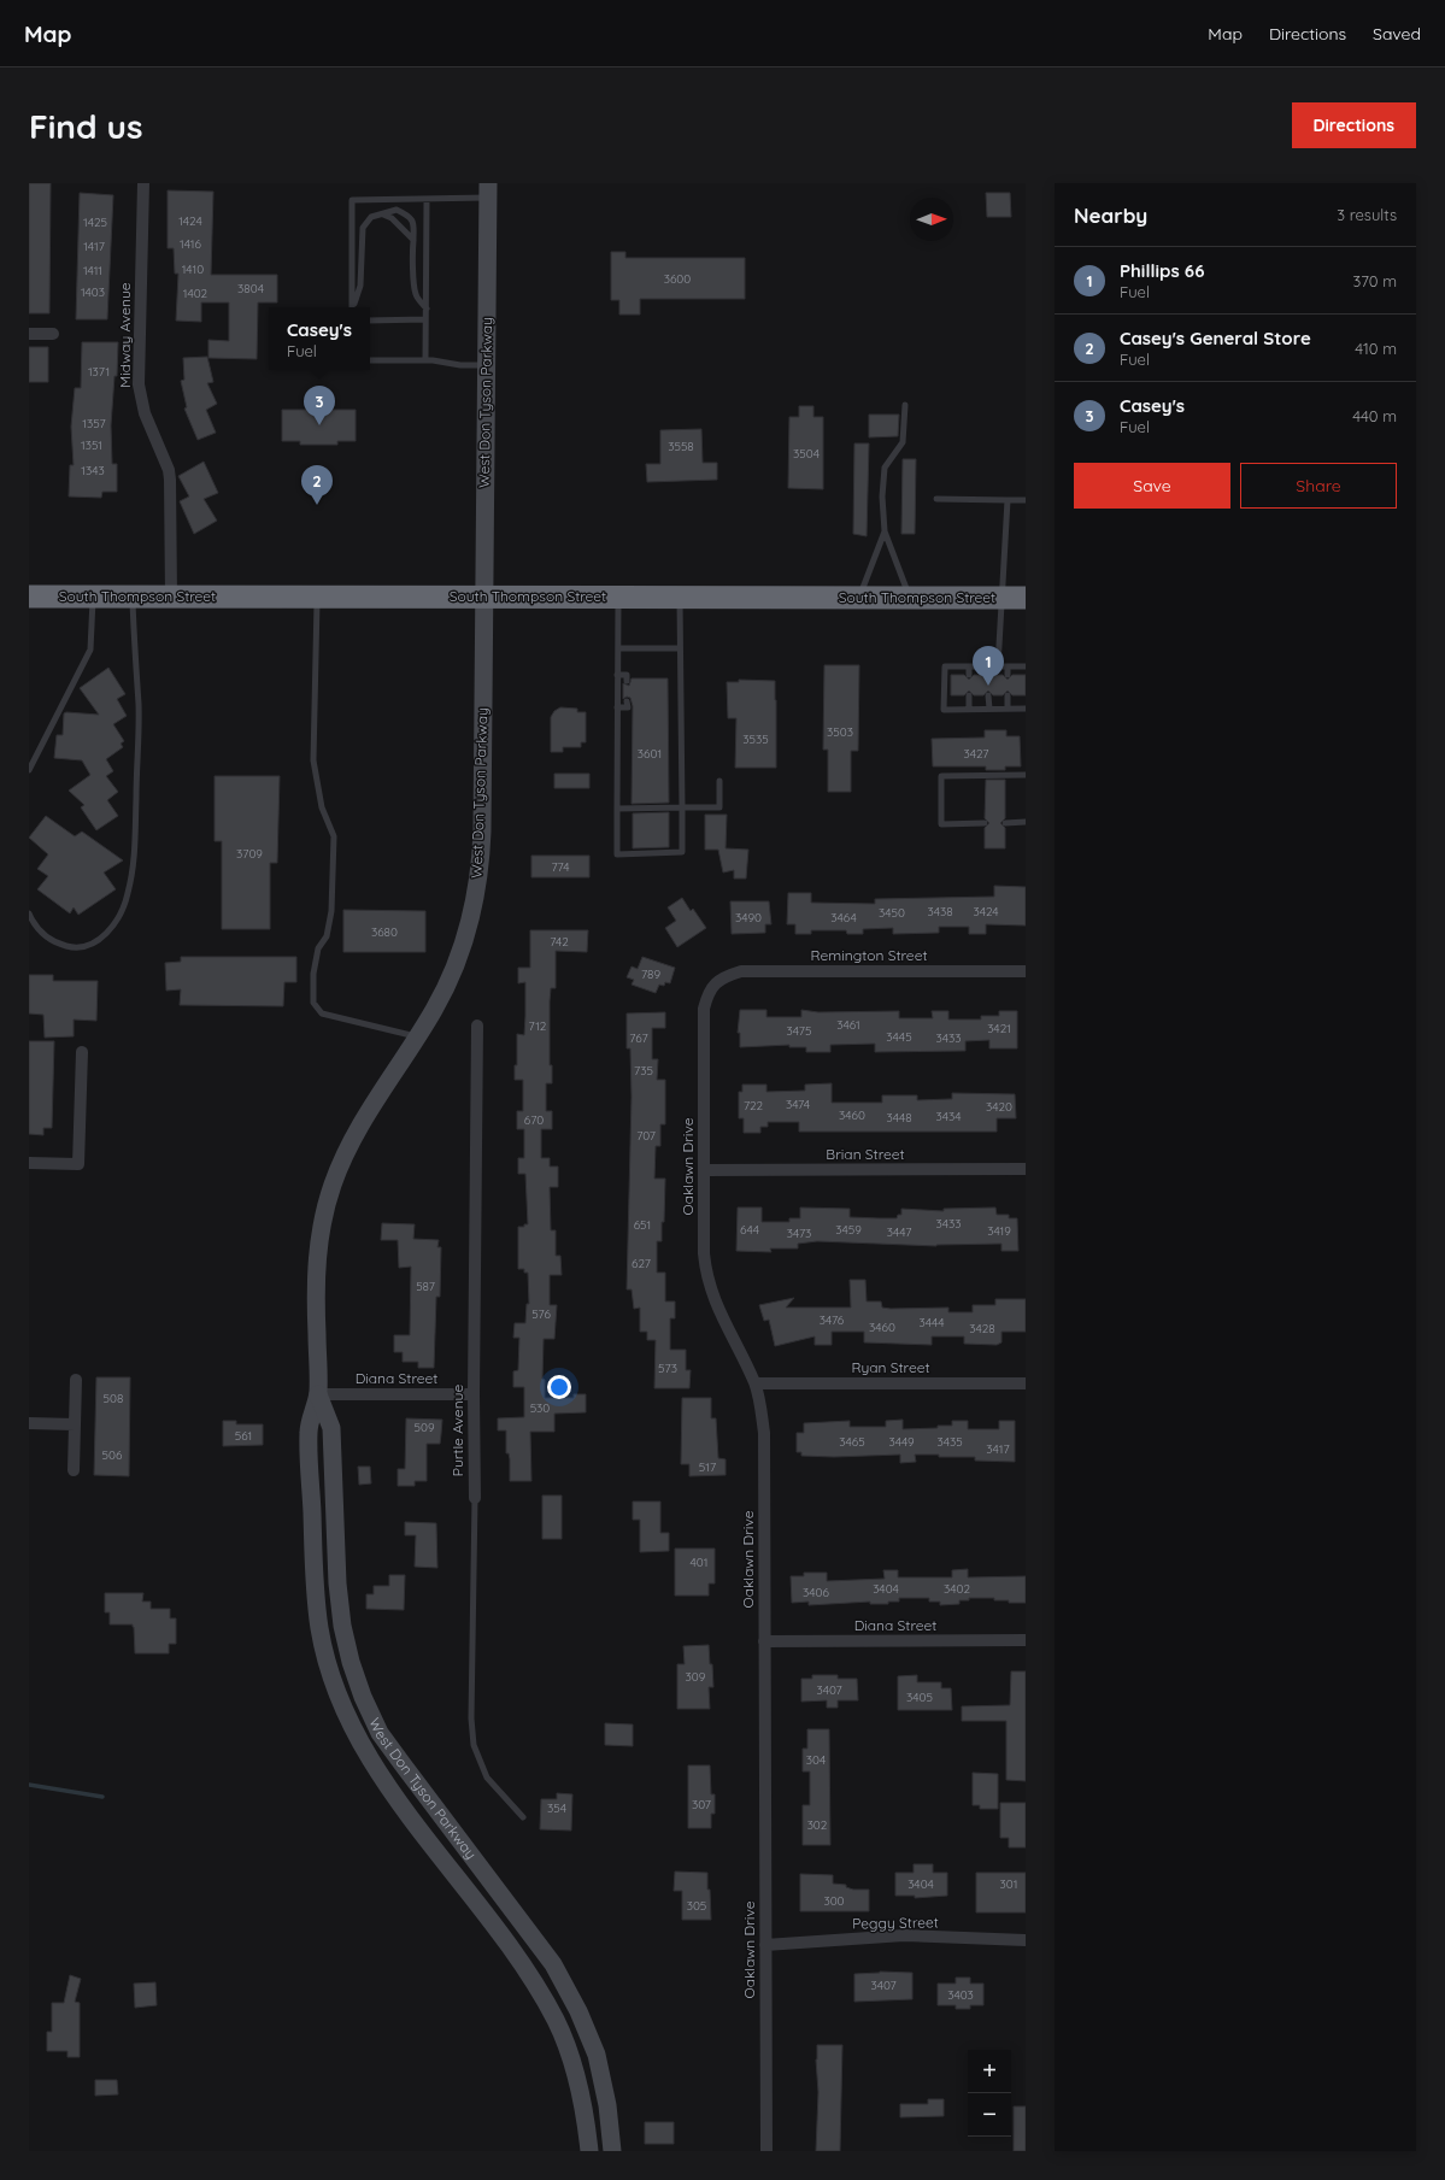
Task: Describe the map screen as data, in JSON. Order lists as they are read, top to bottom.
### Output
{
  "streets": {
    "highway": ["South Thompson Street"],
    "main road": ["West Don Tyson Parkway"],
    "street": [
      "Midway Avenue",
      "Remington Street",
      "Brian Street",
      "Oaklawn Drive",
      "Ryan Street",
      "Diana Street",
      "Purtle Avenue",
      "Peggy Street"
    ]
  },
  "crossings": [
    ["Midway Avenue", "South Thompson Street"],
    ["West Don Tyson Parkway", "South Thompson Street"],
    ["West Don Tyson Parkway", "Diana Street"],
    ["Remington Street", "Oaklawn Drive"],
    ["Brian Street", "Oaklawn Drive"],
    ["Oaklawn Drive", "Ryan Street"],
    ["Oaklawn Drive", "Diana Street"],
    ["Oaklawn Drive", "Peggy Street"],
    ["Diana Street", "Purtle Avenue"]
  ],
  "house_numbers": [
    "1424",
    "1425",
    "1416",
    "1417",
    "1410",
    "1411",
    "3600",
    "3804",
    "1403",
    "1402",
    "1371",
    "1357",
    "1351",
    "3558",
    "3504",
    "1343",
    "3503",
    "3535",
    "3601",
    "3427",
    "3709",
    "774",
    "3438",
    "3424",
    "3450",
    "3490",
    "3464",
    "3680",
    "742",
    "789",
    "3461",
    "712",
    "3421",
    "3475",
    "3445",
    "767",
    "3433",
    "735",
    "3474",
    "722",
    "3420",
    "3460",
    "3434",
    "3448",
    "670",
    "707",
    "3433",
    "651",
    "644",
    "3459",
    "3419",
    "3447",
    "3473",
    "627",
    "587",
    "576",
    "3476",
    "3444",
    "3460",
    "3428",
    "573",
    "508",
    "530",
    "509",
    "561",
    "3465",
    "3449",
    "3435",
    "3417",
    "506",
    "517",
    "401",
    "3404",
    "3402",
    "3406",
    "309",
    "3407",
    "3405",
    "304",
    "307",
    "354",
    "302",
    "3404",
    "301",
    "300",
    "305",
    "3407",
    "3403"
  ],
  "north": "right",
  "page": {
    "header": "Map",
    "nav": ["Map", "Directions", "Saved"],
    "buttons": [
      "Directions",
      ["Save", "Share"]
    ],
    "title": "Find us",
    "heading": ["Nearby", "3 results"],
    "list": [
      {
        "mark": "1",
        "name": "Phillips 66",
        "note": "Fuel",
        "value": "370 m"
      },
      {
        "mark": "2",
        "name": "Casey's General Store",
        "note": "Fuel",
        "value": "410 m"
      },
      {
        "mark": "3",
        "name": "Casey's",
        "note": "Fuel",
        "value": "440 m"
      }
    ],
    "popup": ["Casey's", "Fuel"],
    "pins": ["3", "2", "1"],
    "map_buttons": ["+", "−"]
  }
}
